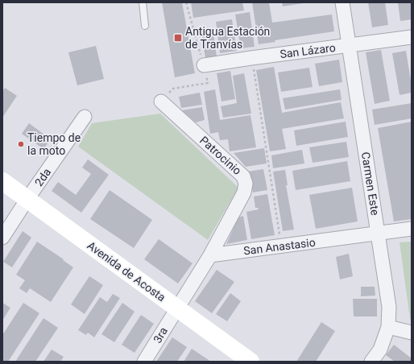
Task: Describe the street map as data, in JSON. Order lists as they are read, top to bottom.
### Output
{
  "streets": {
    "main road": ["Avenida de Acosta"],
    "street": [
      "San Lázaro",
      "Patrocinio",
      "2da",
      "Carmen Este",
      "San Anastasio",
      "3ra"
    ]
  },
  "crossings": [
    ["San Lázaro", "Carmen Este"],
    ["Patrocinio", "San Anastasio"],
    ["2da", "Avenida de Acosta"],
    ["Carmen Este", "San Anastasio"],
    ["Avenida de Acosta", "3ra"]
  ],
  "places": {
    "transit": ["Antigua Estación de Tranvías"],
    "other": ["Tiempo de la moto"]
  }
}
